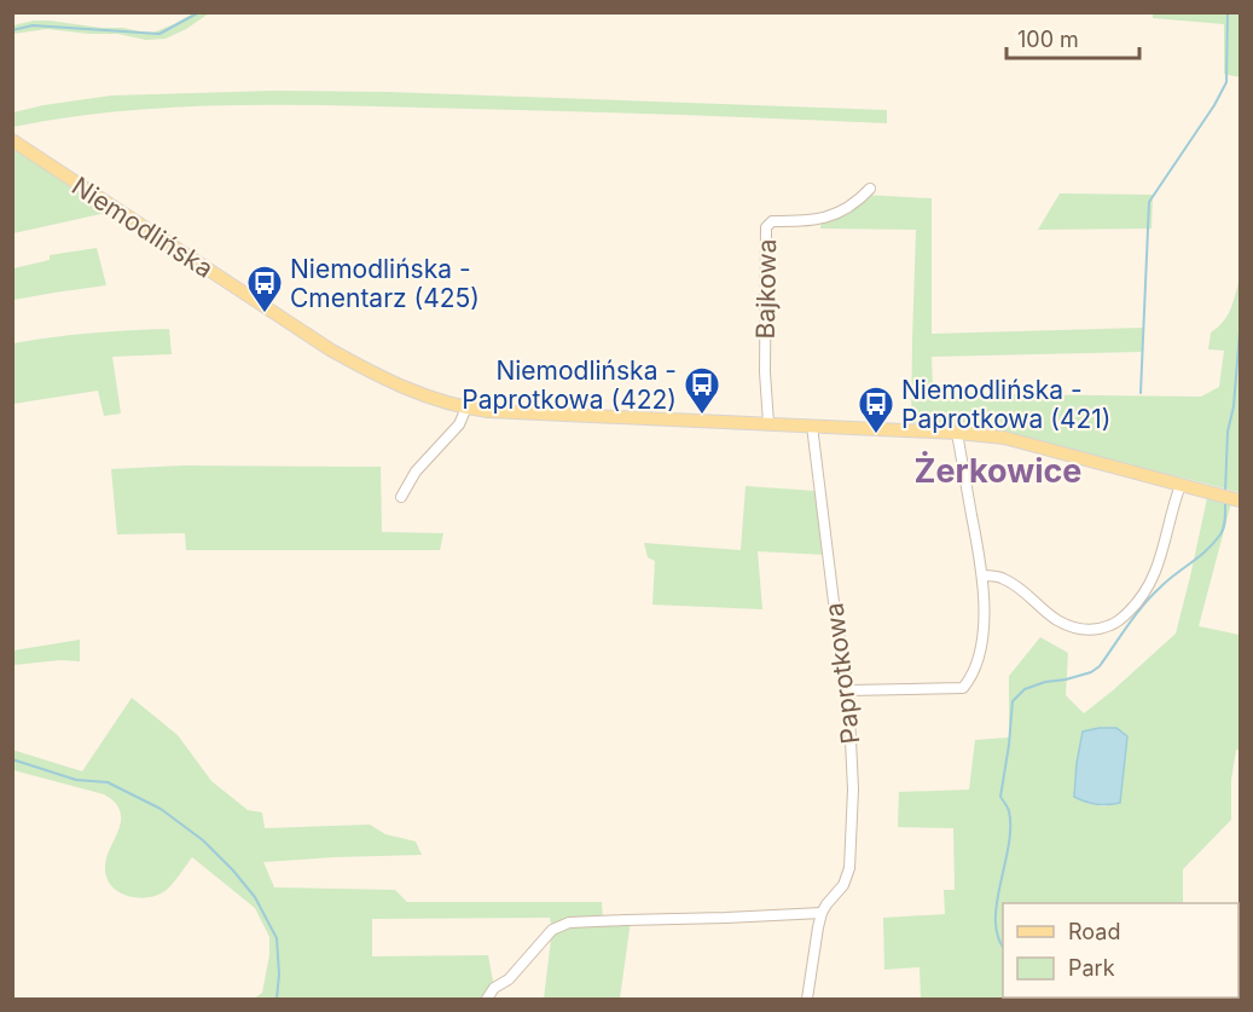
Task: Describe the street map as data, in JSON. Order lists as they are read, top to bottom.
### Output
{
  "streets": {
    "main road": ["Niemodlińska"],
    "street": ["Bajkowa", "Paprotkowa"]
  },
  "crossings": [
    ["Niemodlińska", "Bajkowa"],
    ["Niemodlińska", "Paprotkowa"]
  ],
  "districts": ["Żerkowice"],
  "places": {
    "bus stop": ["Niemodlińska - Cmentarz (425)", "Niemodlińska - Paprotkowa (422)", "Niemodlińska - Paprotkowa (421)"]
  },
  "legend": ["Road", "Park"],
  "scale_bar": "100 m"
}
